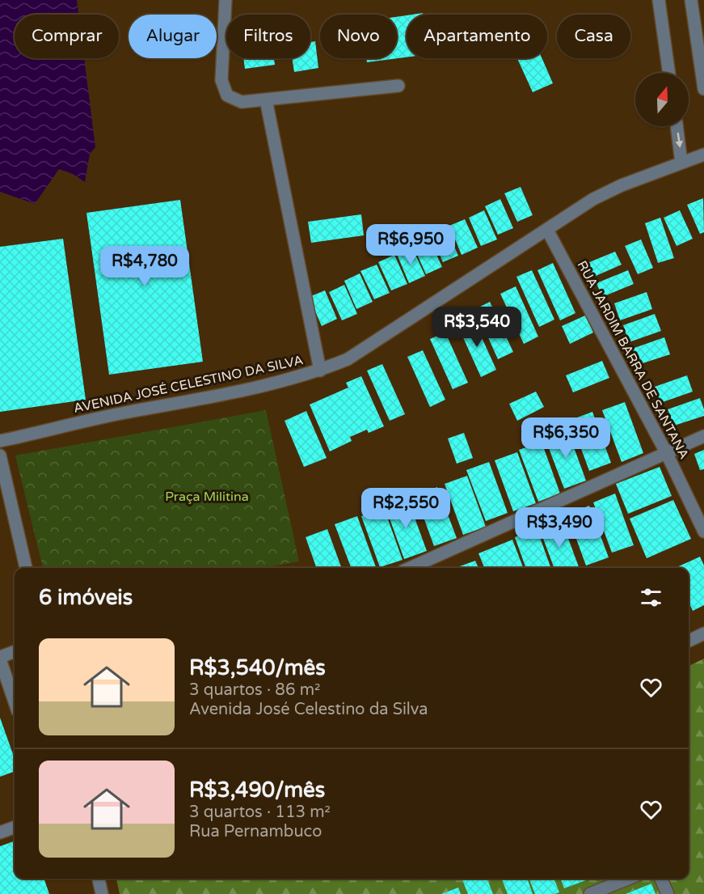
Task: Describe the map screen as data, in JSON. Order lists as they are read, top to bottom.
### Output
{
  "streets": {
    "street": ["RUA JARDIM BARRA DE SANTANA", "AVENIDA JOSÉ CELESTINO DA SILVA"]
  },
  "crossings": [
    ["RUA JARDIM BARRA DE SANTANA", "AVENIDA JOSÉ CELESTINO DA SILVA"]
  ],
  "parks": ["Praça Militina"],
  "north": "top",
  "page": {
    "chip": [
      "Comprar",
      "Alugar",
      "Filtros",
      "Novo",
      "Apartamento",
      "Casa"
    ],
    "price": [
      "R$6,950",
      "R$4,780",
      "R$3,540",
      "R$6,350",
      "R$2,550",
      "R$3,490"
    ],
    "heading": "6 imóveis",
    "list": [
      {
        "name": "R$3,540/mês",
        "note": "3 quartos · 86 m² · Avenida José Celestino da Silva"
      },
      {
        "name": "R$3,490/mês",
        "note": "3 quartos · 113 m² · Rua Pernambuco"
      }
    ]
  }
}
